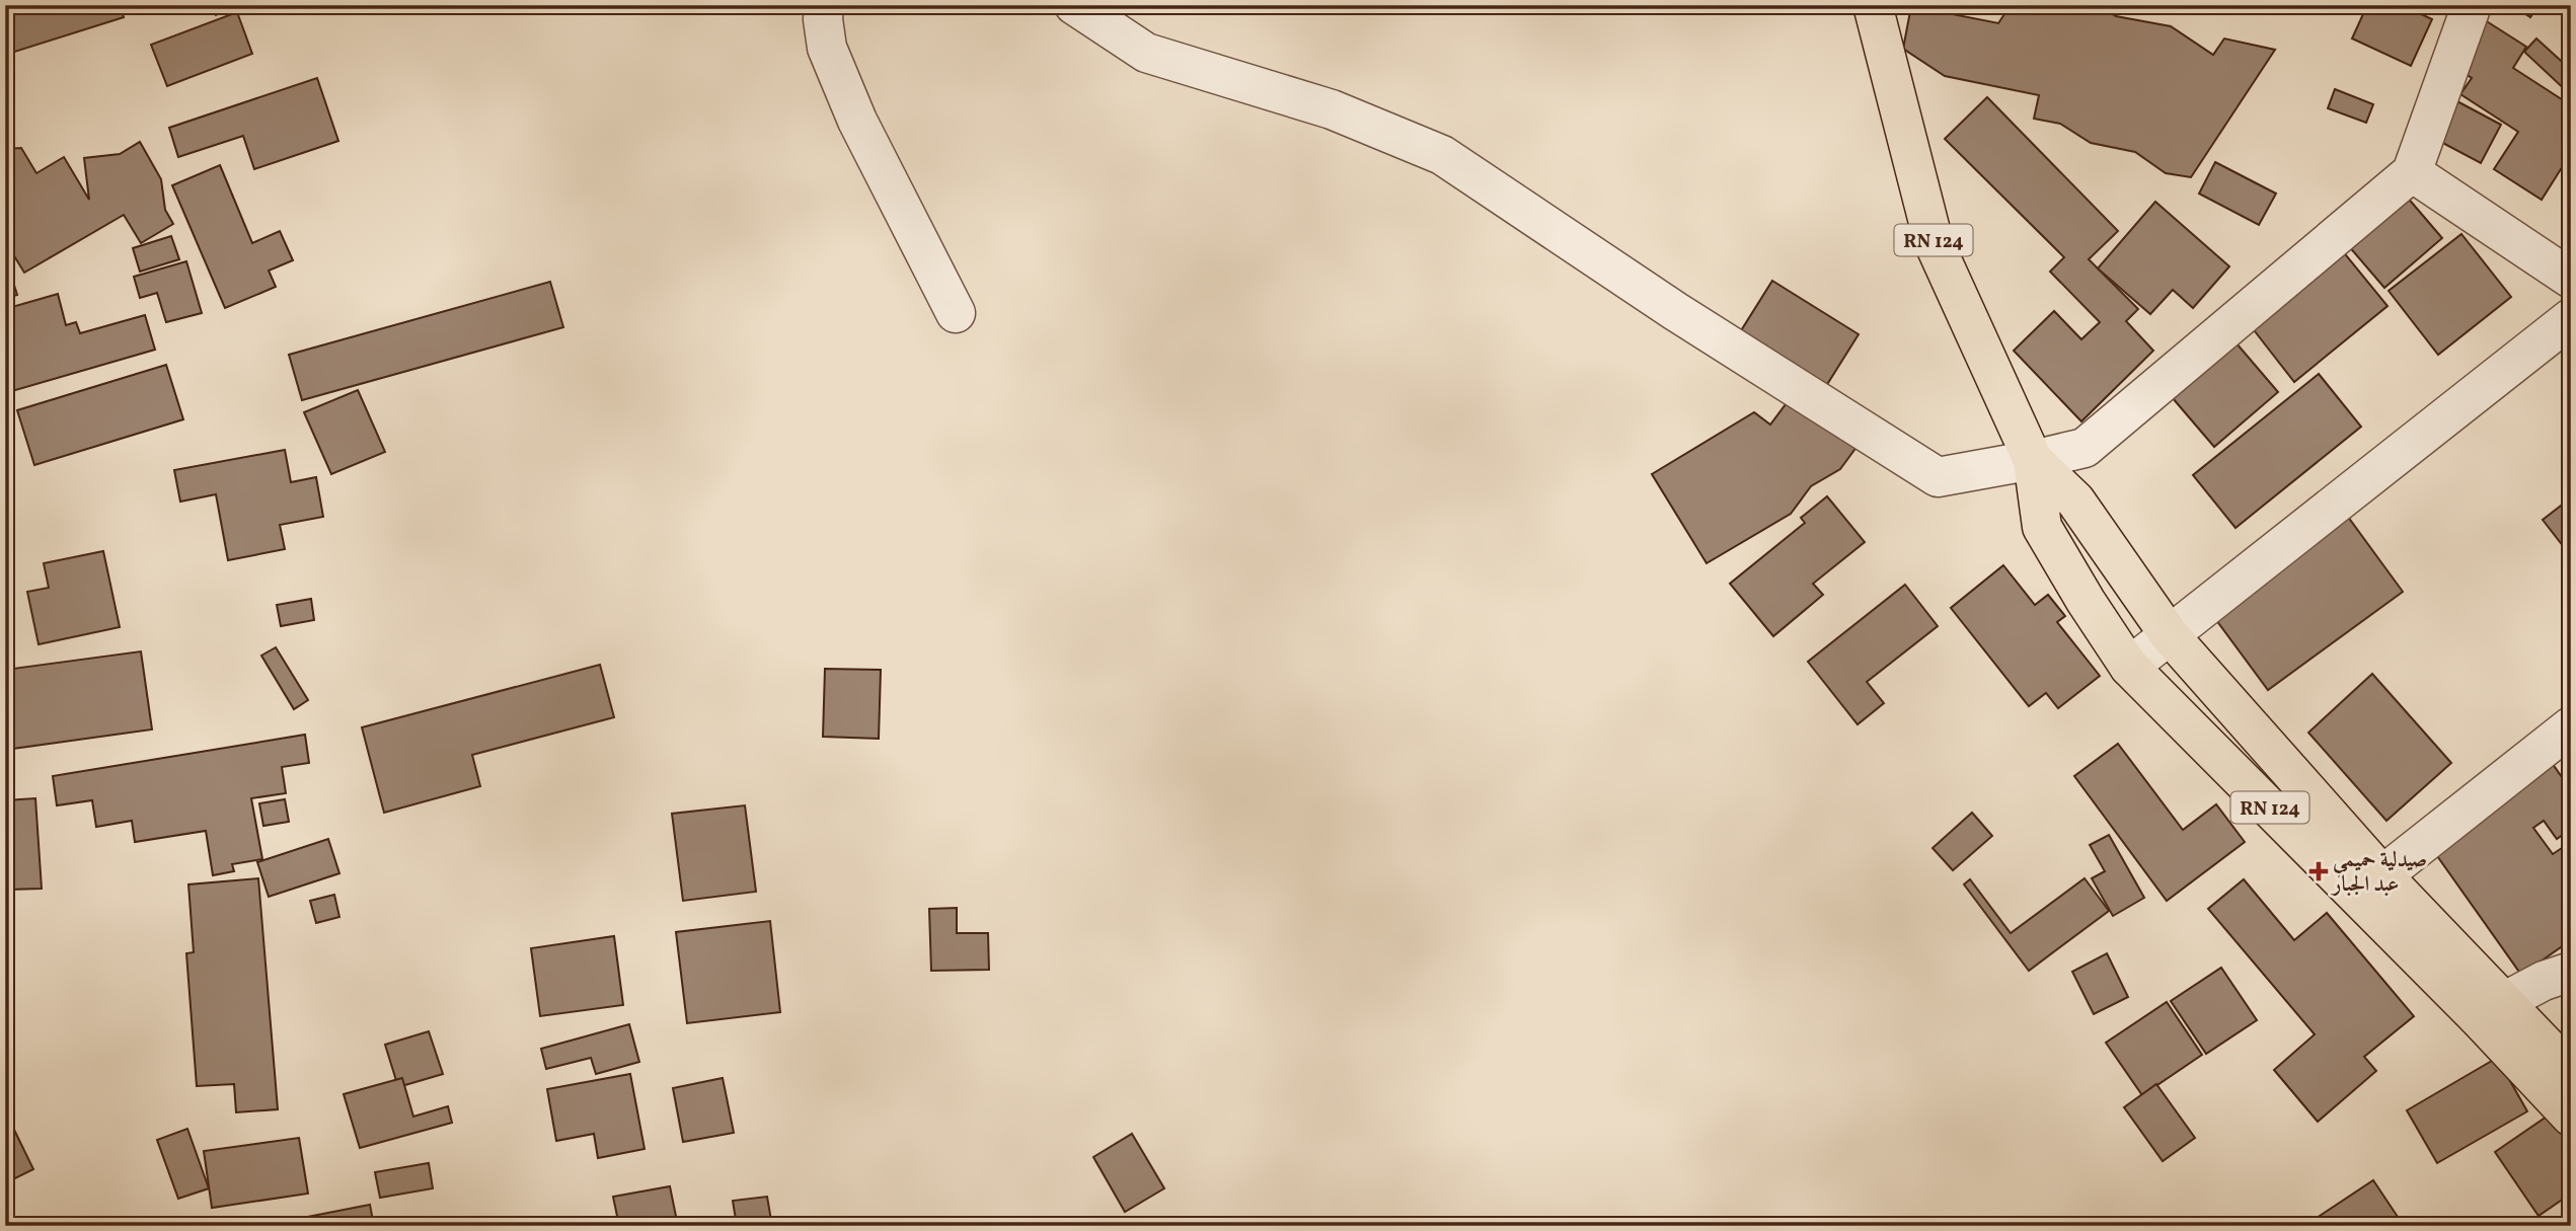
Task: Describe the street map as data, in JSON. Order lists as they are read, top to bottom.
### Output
{
  "streets": {
    "main road": ["RN 124"]
  },
  "places": {
    "health": ["صيدلية حميمي عبد الجبار"]
  }
}
